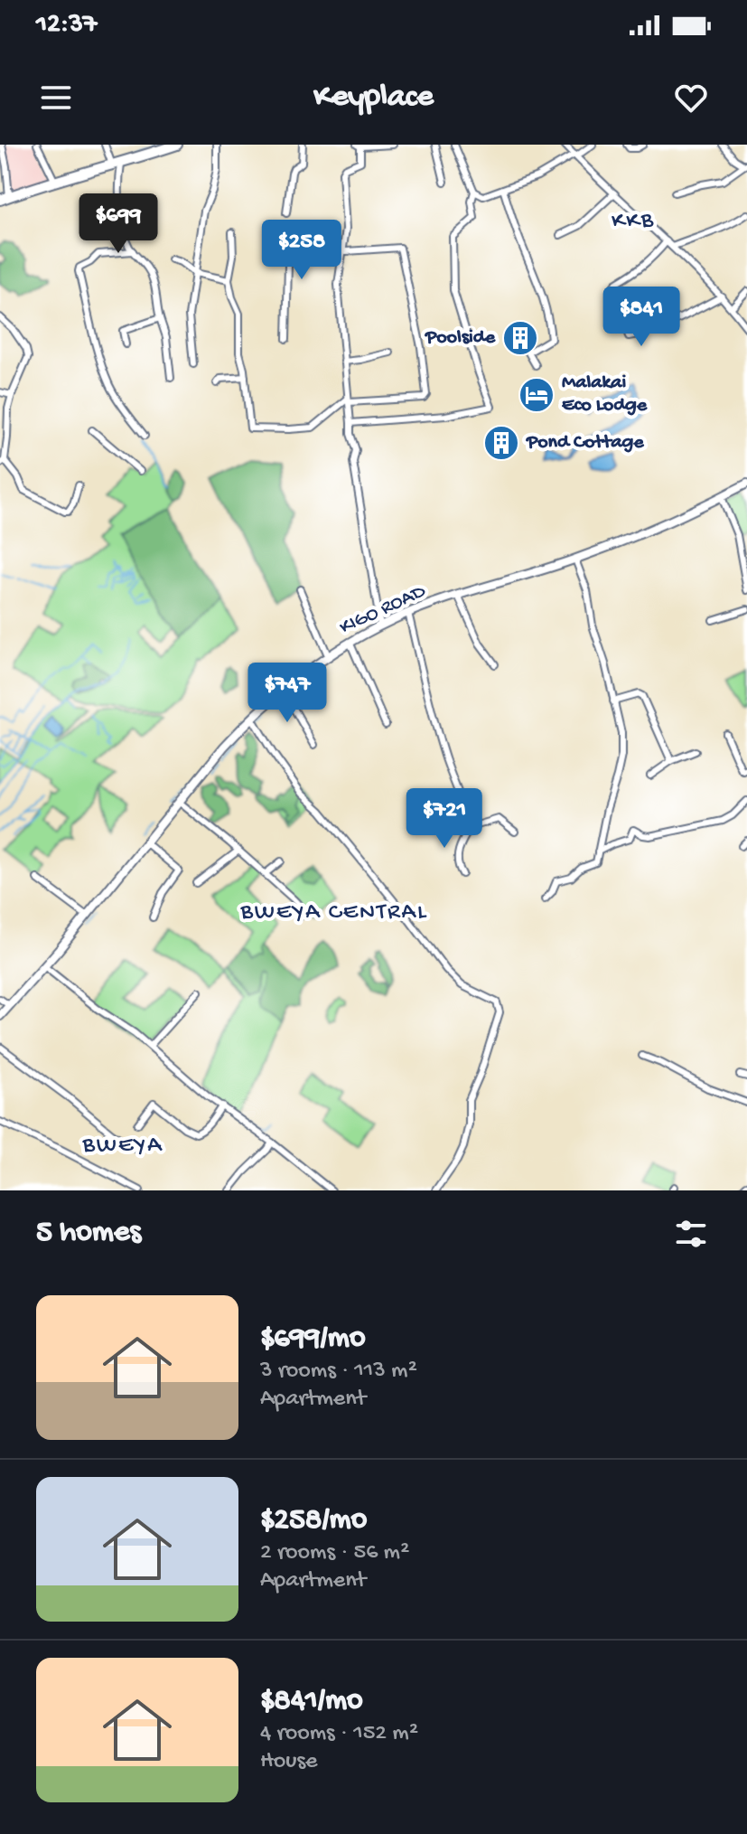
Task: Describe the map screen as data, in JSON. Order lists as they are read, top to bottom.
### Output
{
  "streets": {
    "street": ["KIGO ROAD"]
  },
  "districts": ["KKB", "BWEYA CENTRAL", "BWEYA"],
  "places": {
    "building": ["Poolside", "Pond Cottage"],
    "hotel": ["Malakai Eco Lodge"]
  },
  "page": {
    "status": "12:37",
    "header": "Keyplace",
    "price": [
      "$699",
      "$258",
      "$841",
      "$747",
      "$721"
    ],
    "heading": "5 homes",
    "list": [
      {
        "name": "$699/mo",
        "note": "3 rooms · 113 m² · Apartment"
      },
      {
        "name": "$258/mo",
        "note": "2 rooms · 56 m² · Apartment"
      },
      {
        "name": "$841/mo",
        "note": "4 rooms · 152 m² · House"
      }
    ]
  }
}
